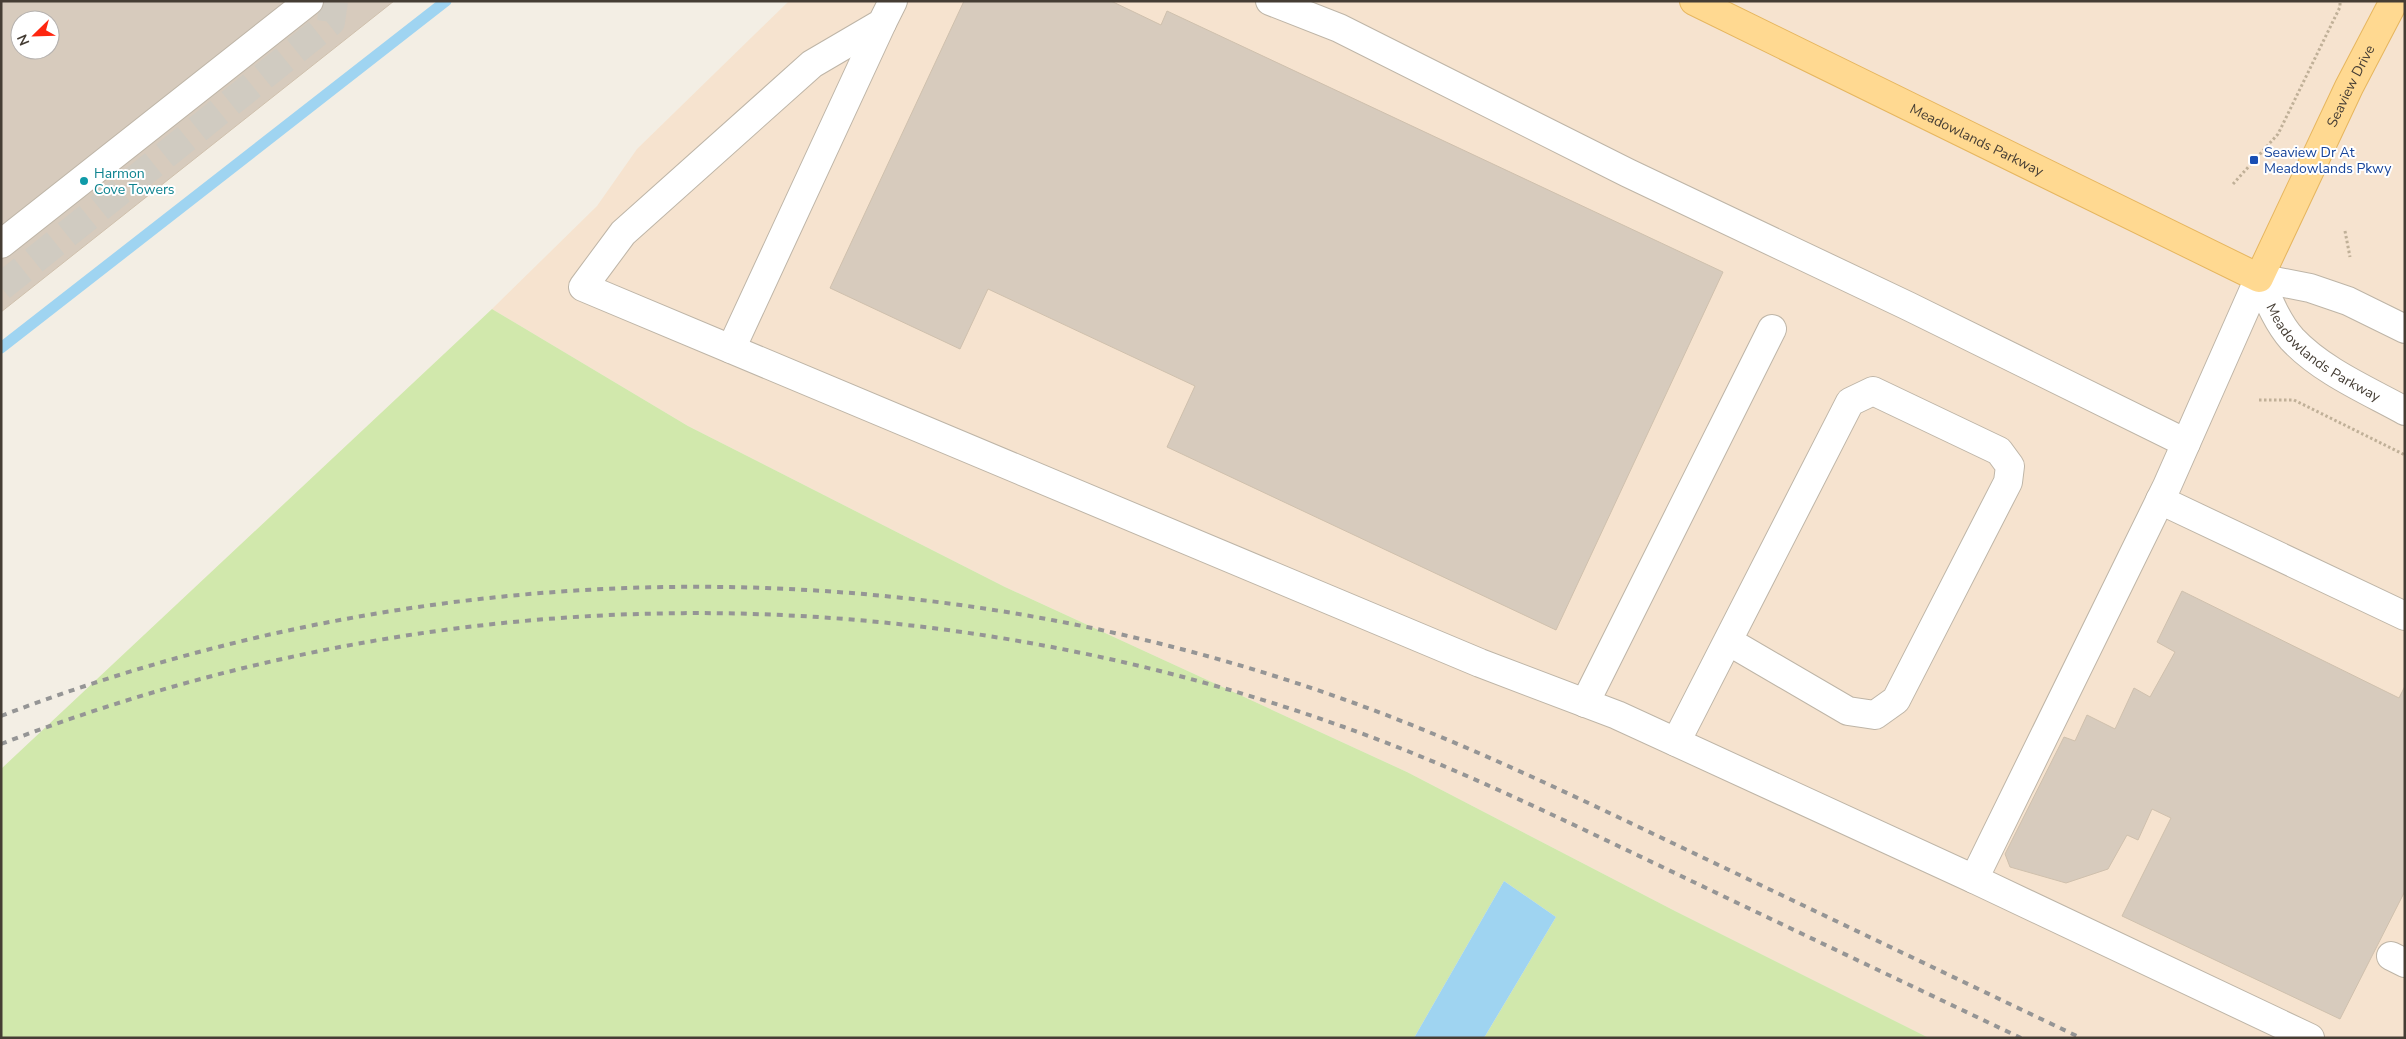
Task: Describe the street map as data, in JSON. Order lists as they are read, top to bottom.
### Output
{
  "streets": {
    "main road": ["Seaview Drive", "Meadowlands Parkway"]
  },
  "crossings": [
    ["Seaview Drive", "Meadowlands Parkway"]
  ],
  "places": {
    "transit": ["Seaview Dr At Meadowlands Pkwy"],
    "other": ["Harmon Cove Towers"]
  },
  "north": "bottom left"
}
